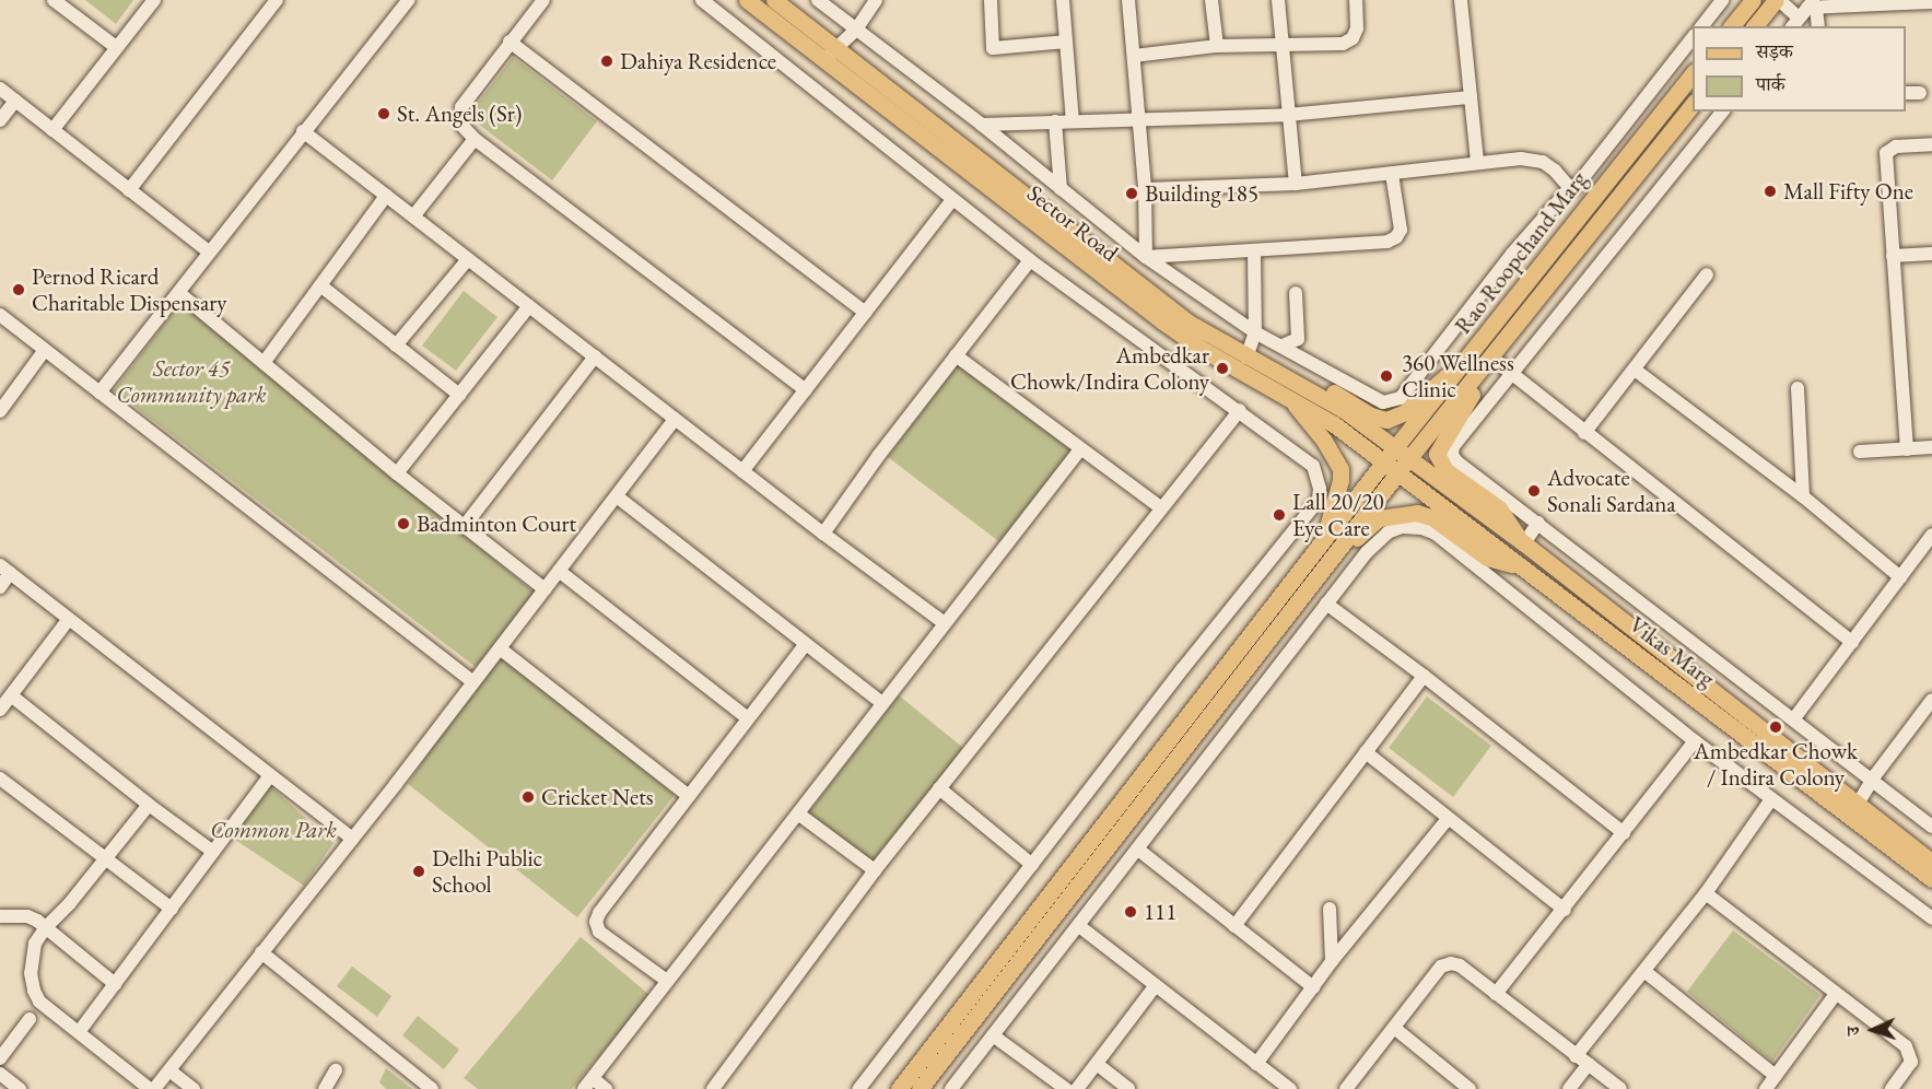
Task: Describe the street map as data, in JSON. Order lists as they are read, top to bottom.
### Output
{
  "streets": {
    "main road": ["Sector Road", "Rao Roopchand Marg", "Vikas Marg"]
  },
  "crossings": [
    ["Sector Road", "Rao Roopchand Marg"],
    ["Sector Road", "Vikas Marg"],
    ["Rao Roopchand Marg", "Vikas Marg"]
  ],
  "parks": ["Sector 45 Community park", "Common Park"],
  "places": [
    "Dahiya Residence",
    "St. Angels (Sr)",
    "Mall Fifty One",
    "Building 185",
    "Pernod Ricard Charitable Dispensary",
    "Ambedkar Chowk/Indira Colony",
    "360 Wellness Clinic",
    "Advocate Sonali Sardana",
    "Lall 20/20 Eye Care",
    "Badminton Court",
    "Ambedkar Chowk / Indira Colony",
    "Cricket Nets",
    "Delhi Public School",
    "111"
  ],
  "legend": ["सड़क", "पार्क"],
  "north": "left"
}
